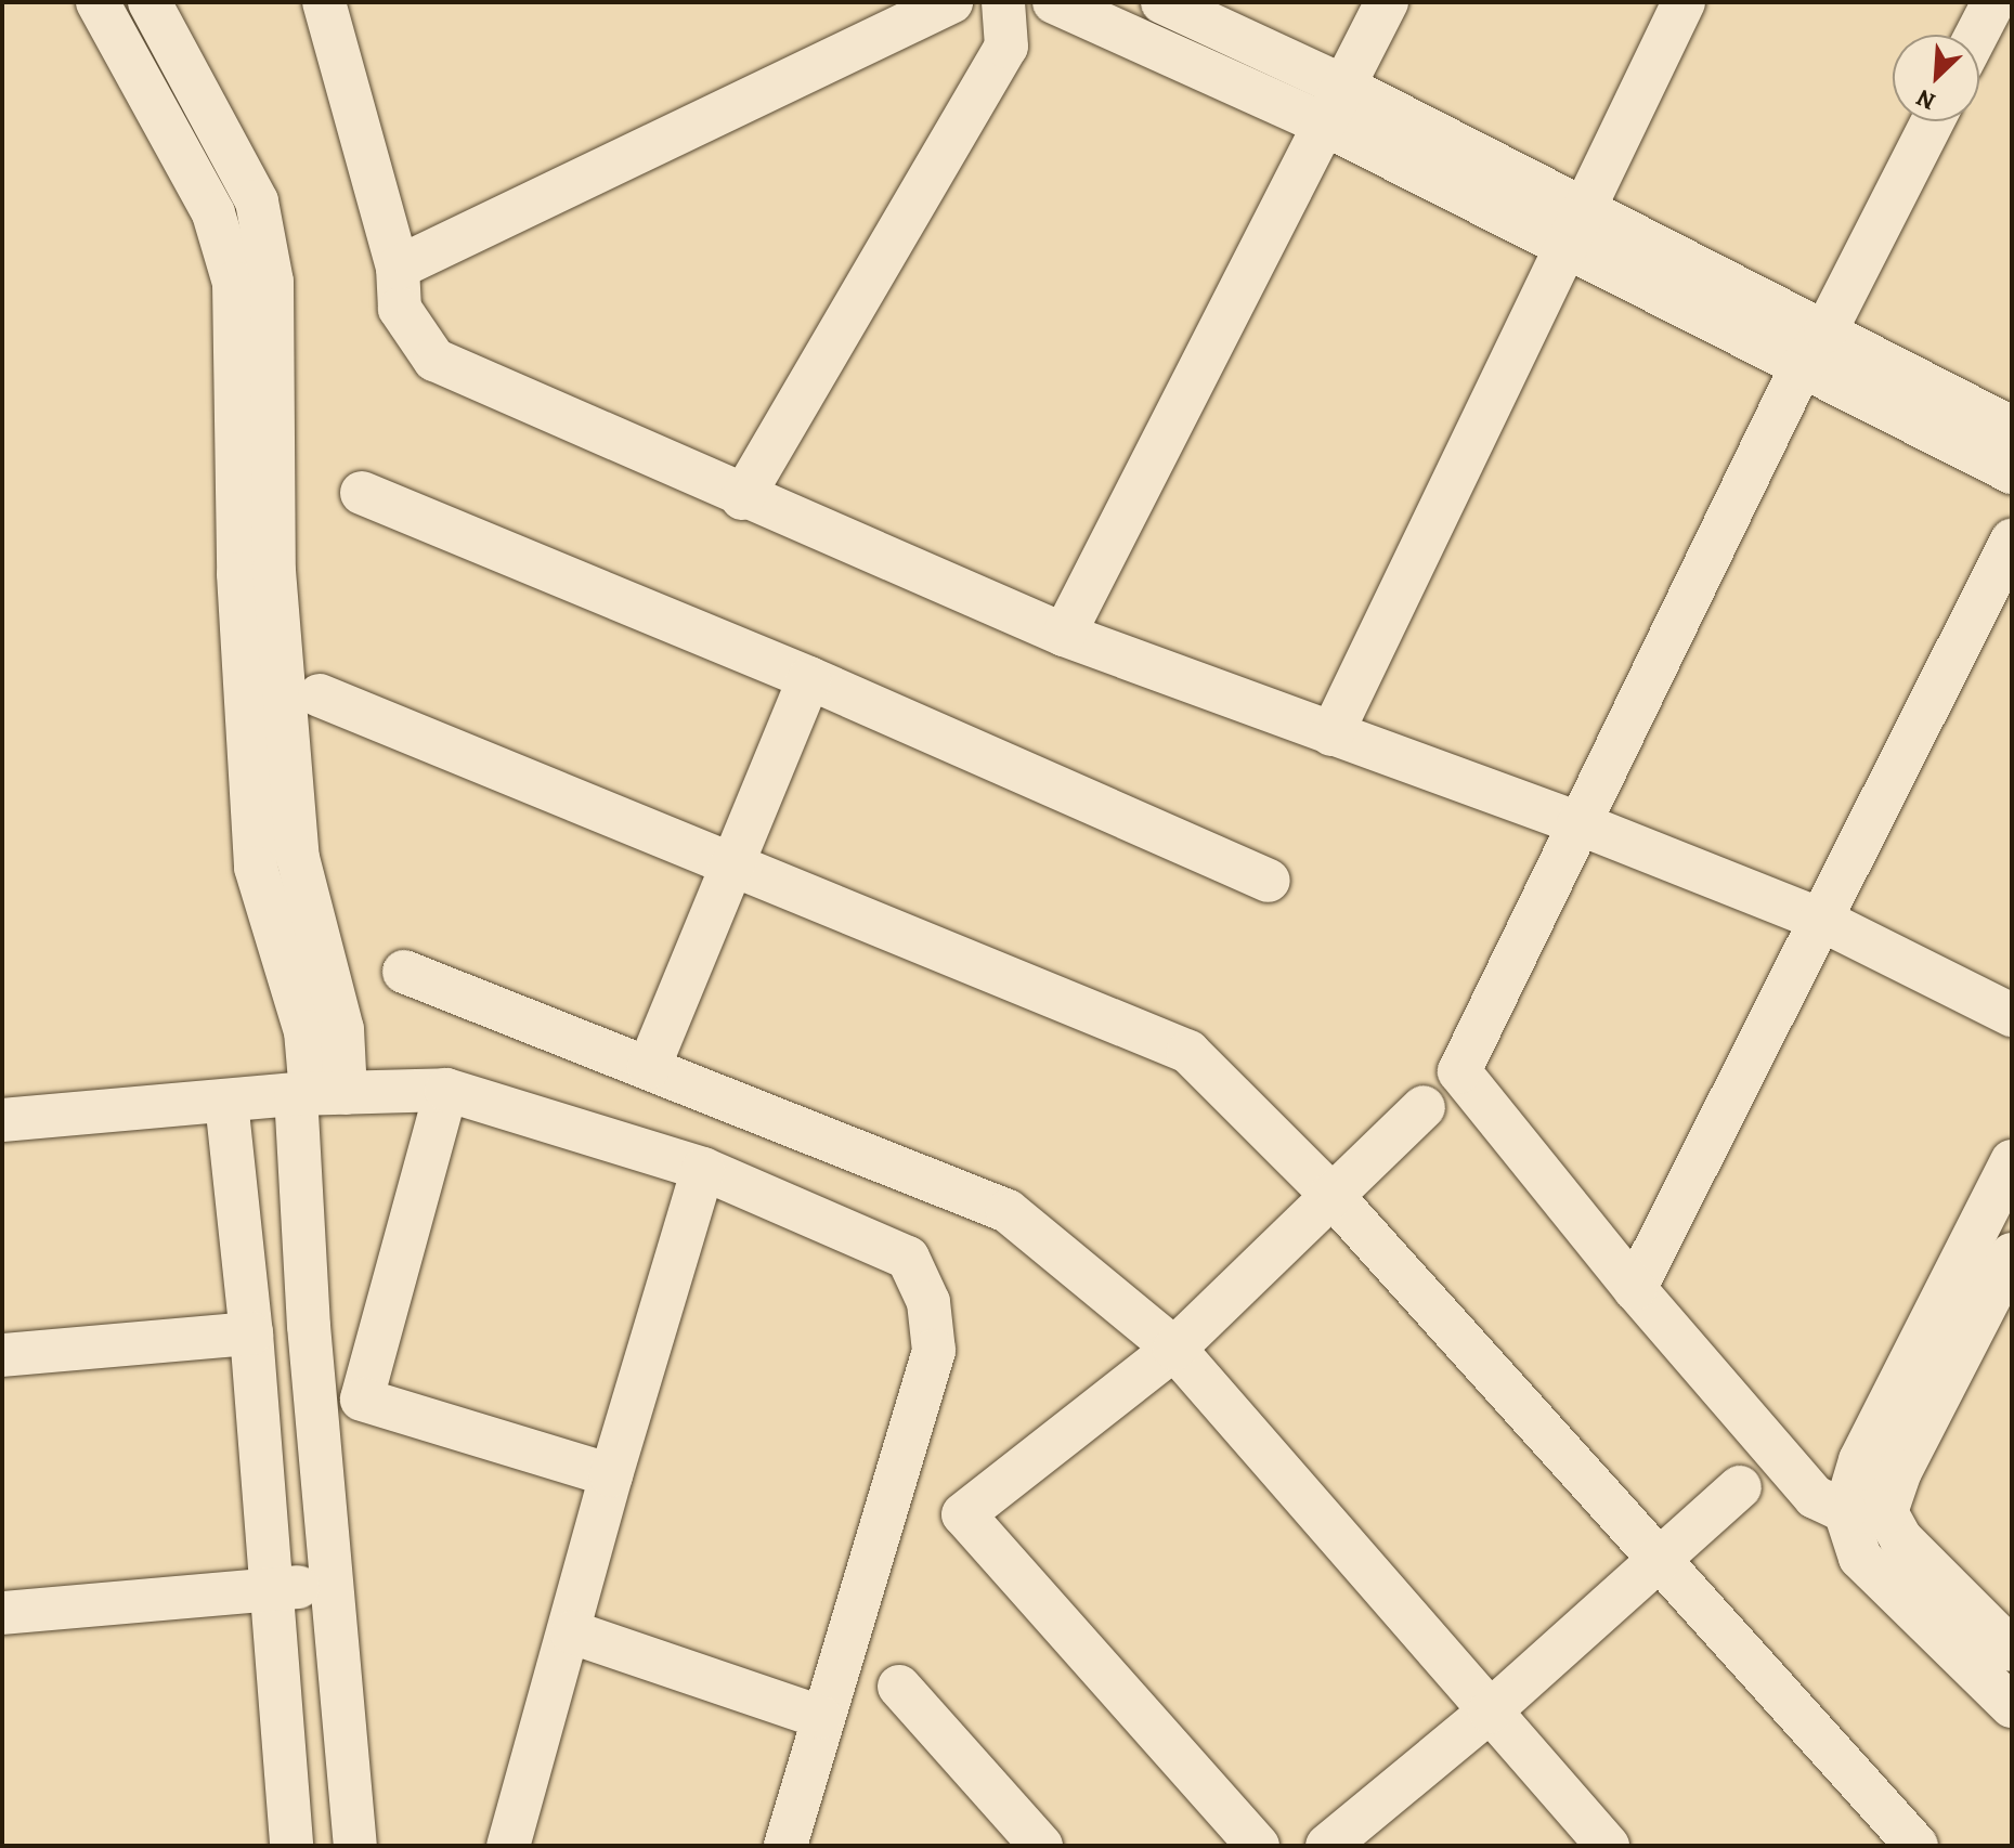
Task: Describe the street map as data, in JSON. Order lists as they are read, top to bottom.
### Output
{
  "north": "bottom left"
}
